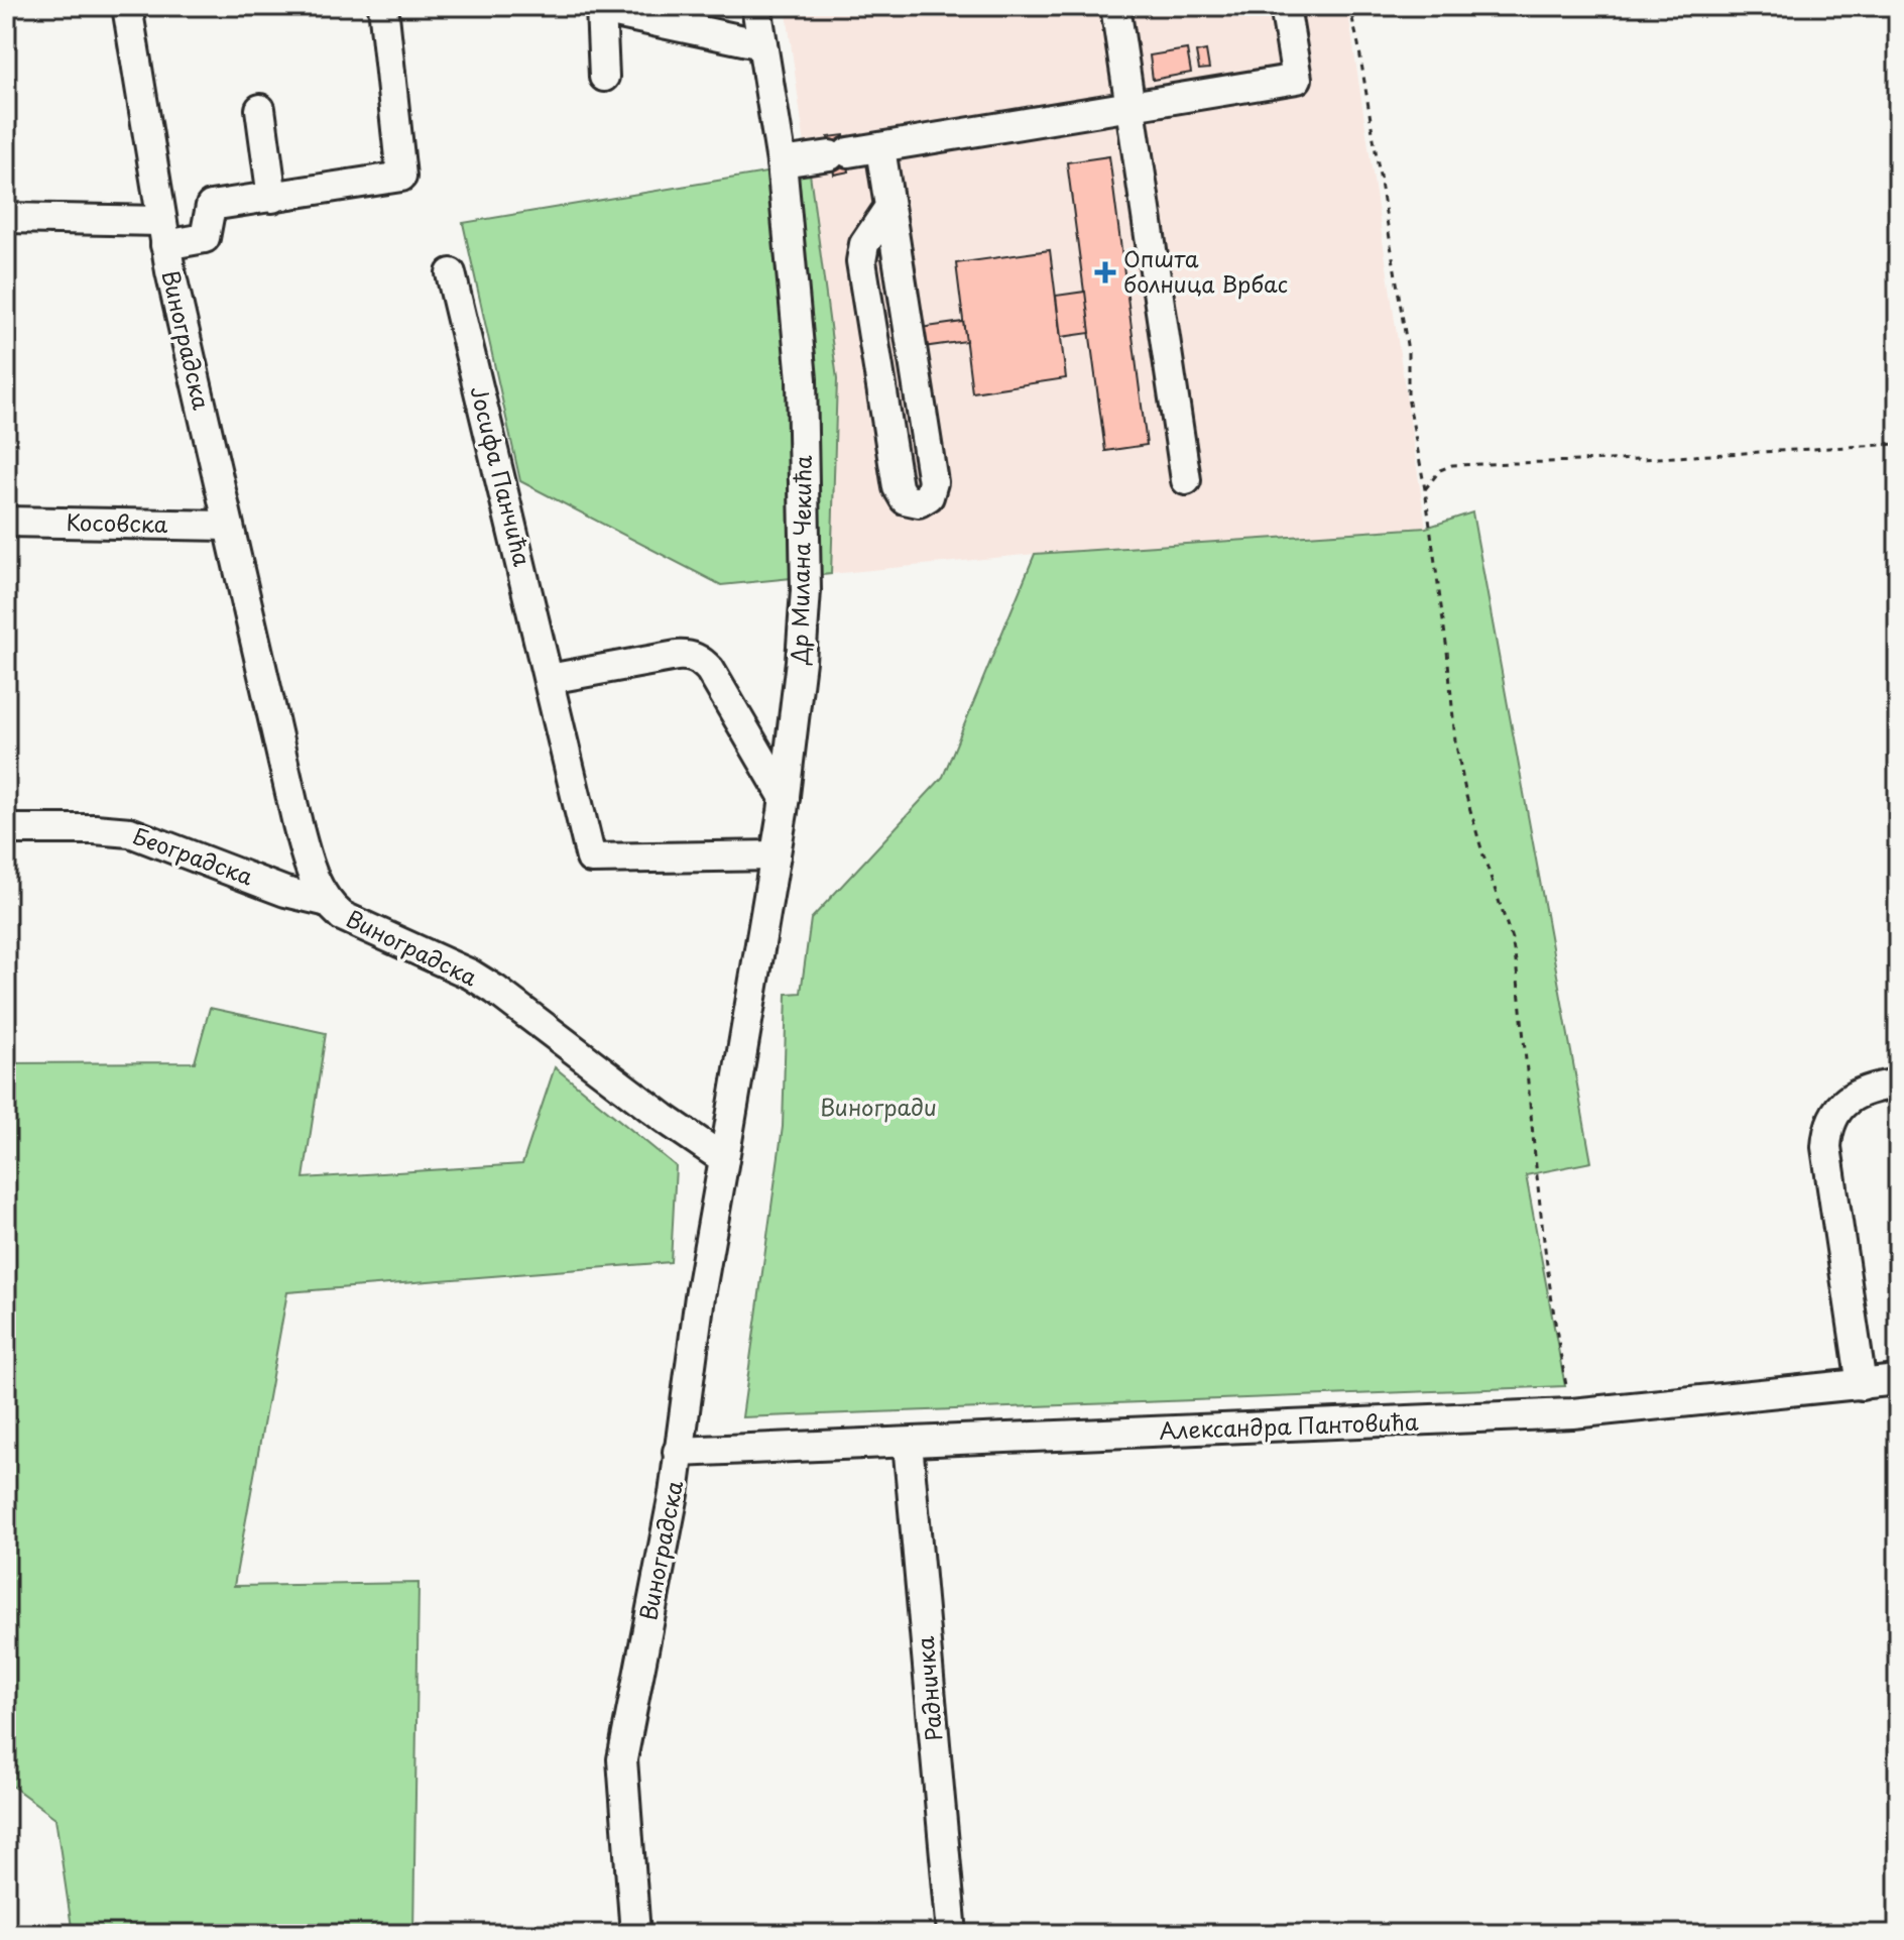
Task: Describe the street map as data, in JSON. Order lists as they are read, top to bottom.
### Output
{
  "streets": {
    "street": [
      "Виноградска",
      "Јосифа Панчића",
      "Косовска",
      "Др Милана Чекића",
      "Београдска",
      "Александра Пантовића",
      "Радничка"
    ]
  },
  "crossings": [
    ["Виноградска", "Косовска"],
    ["Виноградска", "Др Милана Чекића"],
    ["Виноградска", "Београдска"],
    ["Виноградска", "Александра Пантовића"],
    ["Јосифа Панчића", "Др Милана Чекића"],
    ["Александра Пантовића", "Радничка"]
  ],
  "parks": ["Виногради"],
  "places": {
    "health": ["Општа болница Врбас"]
  }
}
